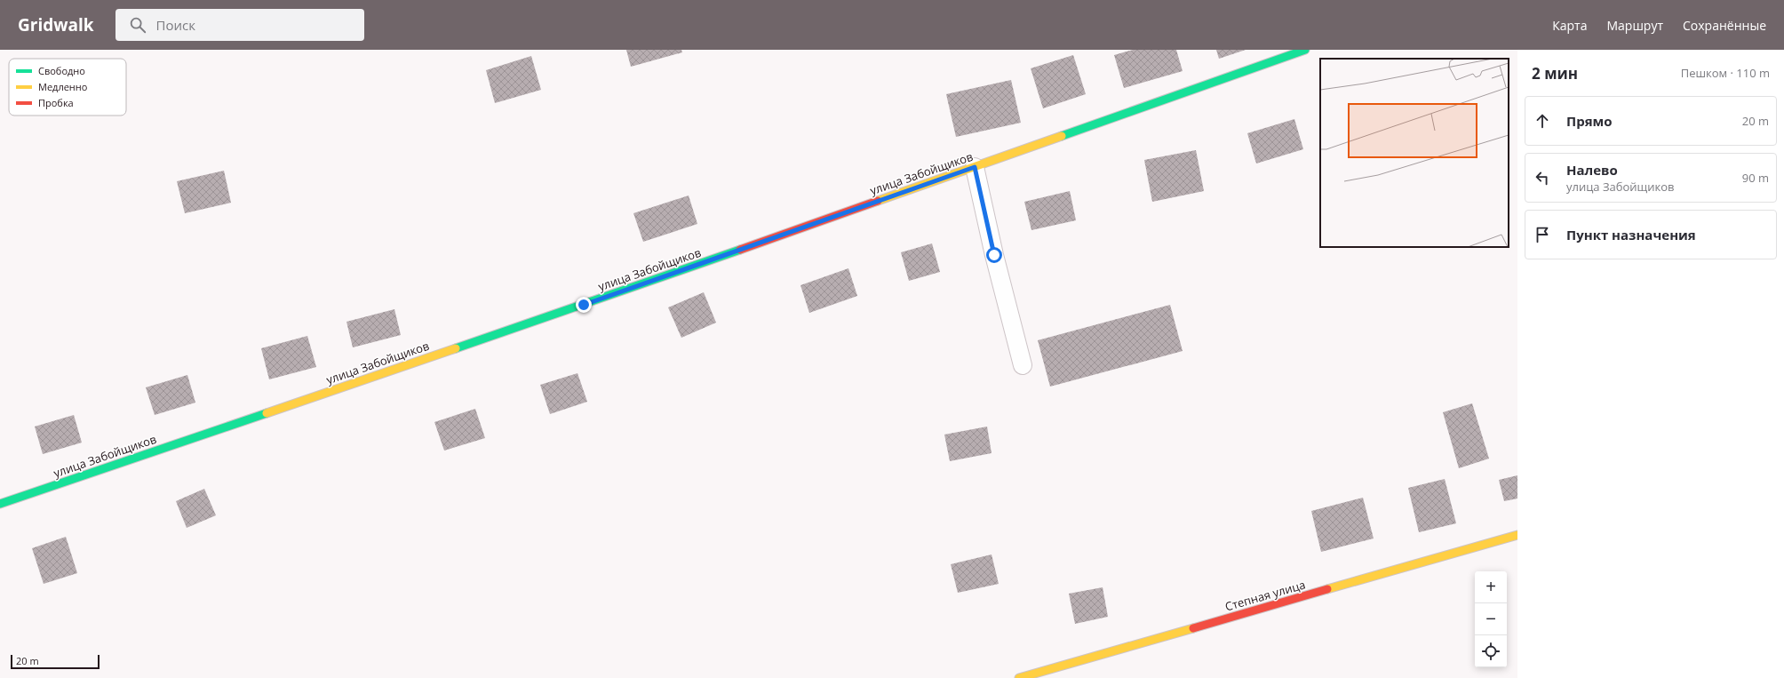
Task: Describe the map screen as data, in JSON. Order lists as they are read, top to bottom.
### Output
{
  "streets": {
    "street": ["улица Забойщиков", "Степная улица"]
  },
  "legend": ["Свободно", "Медленно", "Пробка"],
  "scale_bar": "20 m",
  "page": {
    "header": "Gridwalk",
    "search": "Поиск",
    "nav": ["Карта", "Маршрут", "Сохранённые"],
    "heading": ["2 мин", "Пешком · 110 m"],
    "list": [
      ["Прямо", "20 m"],
      ["Налево", "улица Забойщиков", "90 m"],
      "Пункт назначения"
    ],
    "map_buttons": ["+", "−"],
    "scale": "20 m"
  }
}
